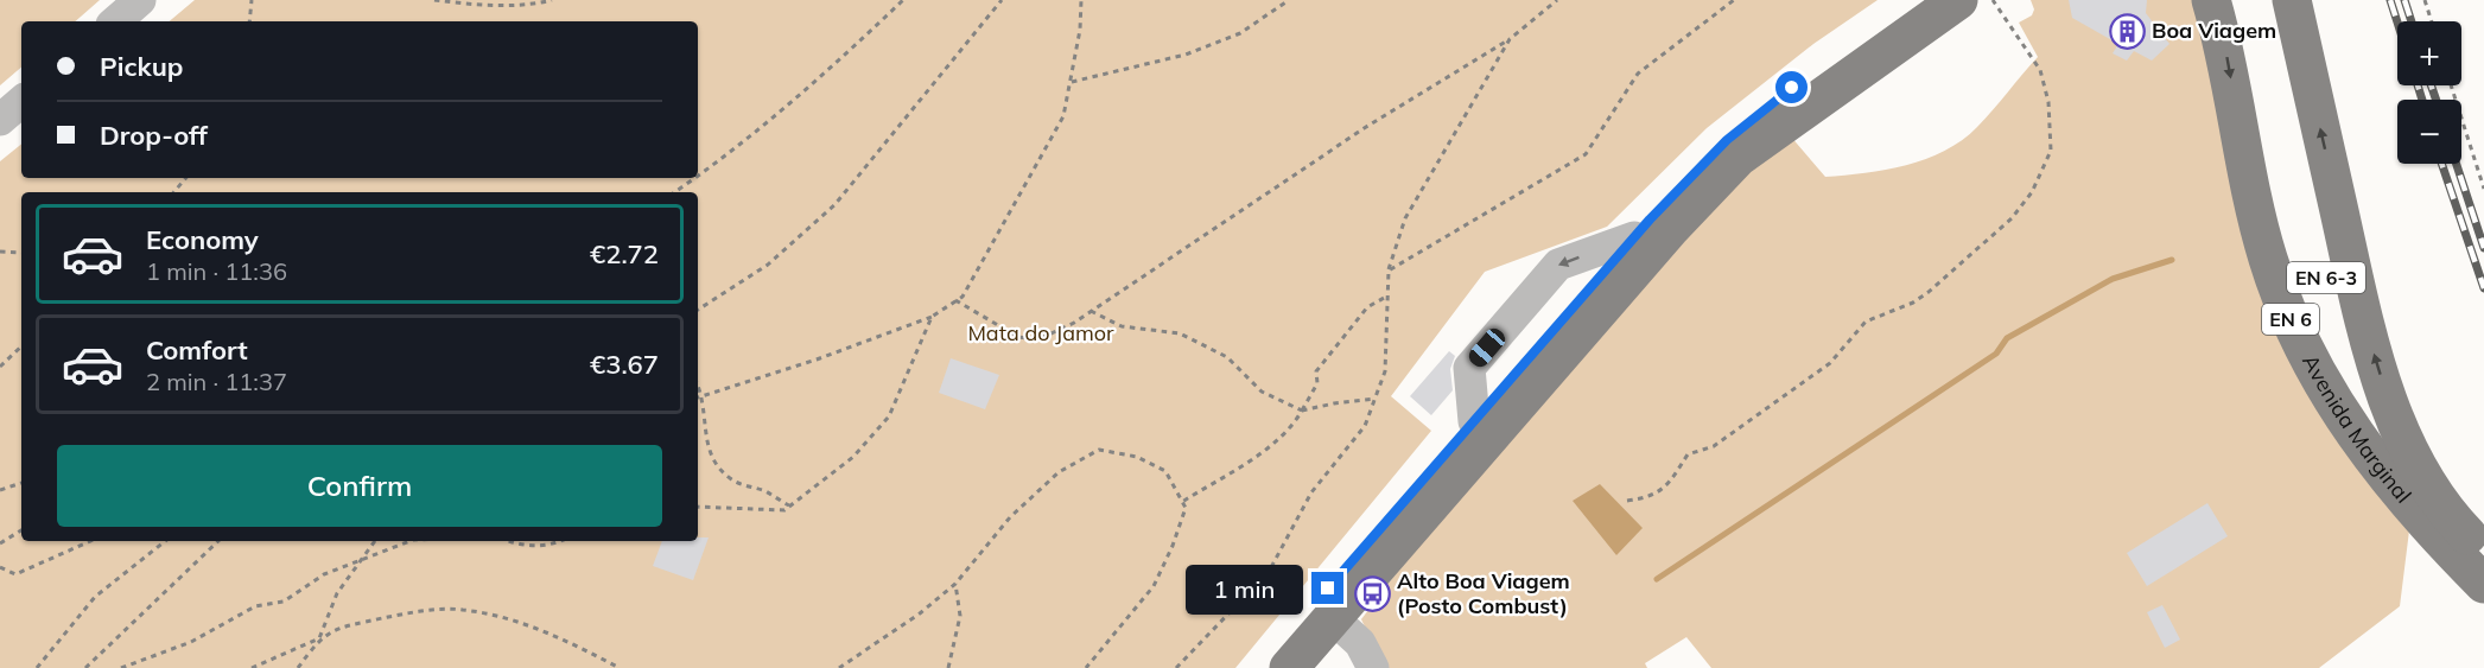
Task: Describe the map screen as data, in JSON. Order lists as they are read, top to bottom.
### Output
{
  "streets": {
    "main road": ["EN 6-3", "EN 6", "Avenida Marginal"]
  },
  "crossings": [
    ["EN 6-3", "Avenida Marginal"]
  ],
  "parks": ["Mata do Jamor"],
  "places": {
    "building": ["Boa Viagem"],
    "bus stop": ["Alto Boa Viagem (Posto Combust)"]
  },
  "page": {
    "map_buttons": ["+", "−"],
    "banner": ["Pickup", "Drop-off"],
    "list": [
      {
        "name": "Economy",
        "note": "1 min · 11:36",
        "value": "€2.72"
      },
      {
        "name": "Comfort",
        "note": "2 min · 11:37",
        "value": "€3.67"
      }
    ],
    "buttons": "Confirm",
    "bubble": "1 min"
  }
}
